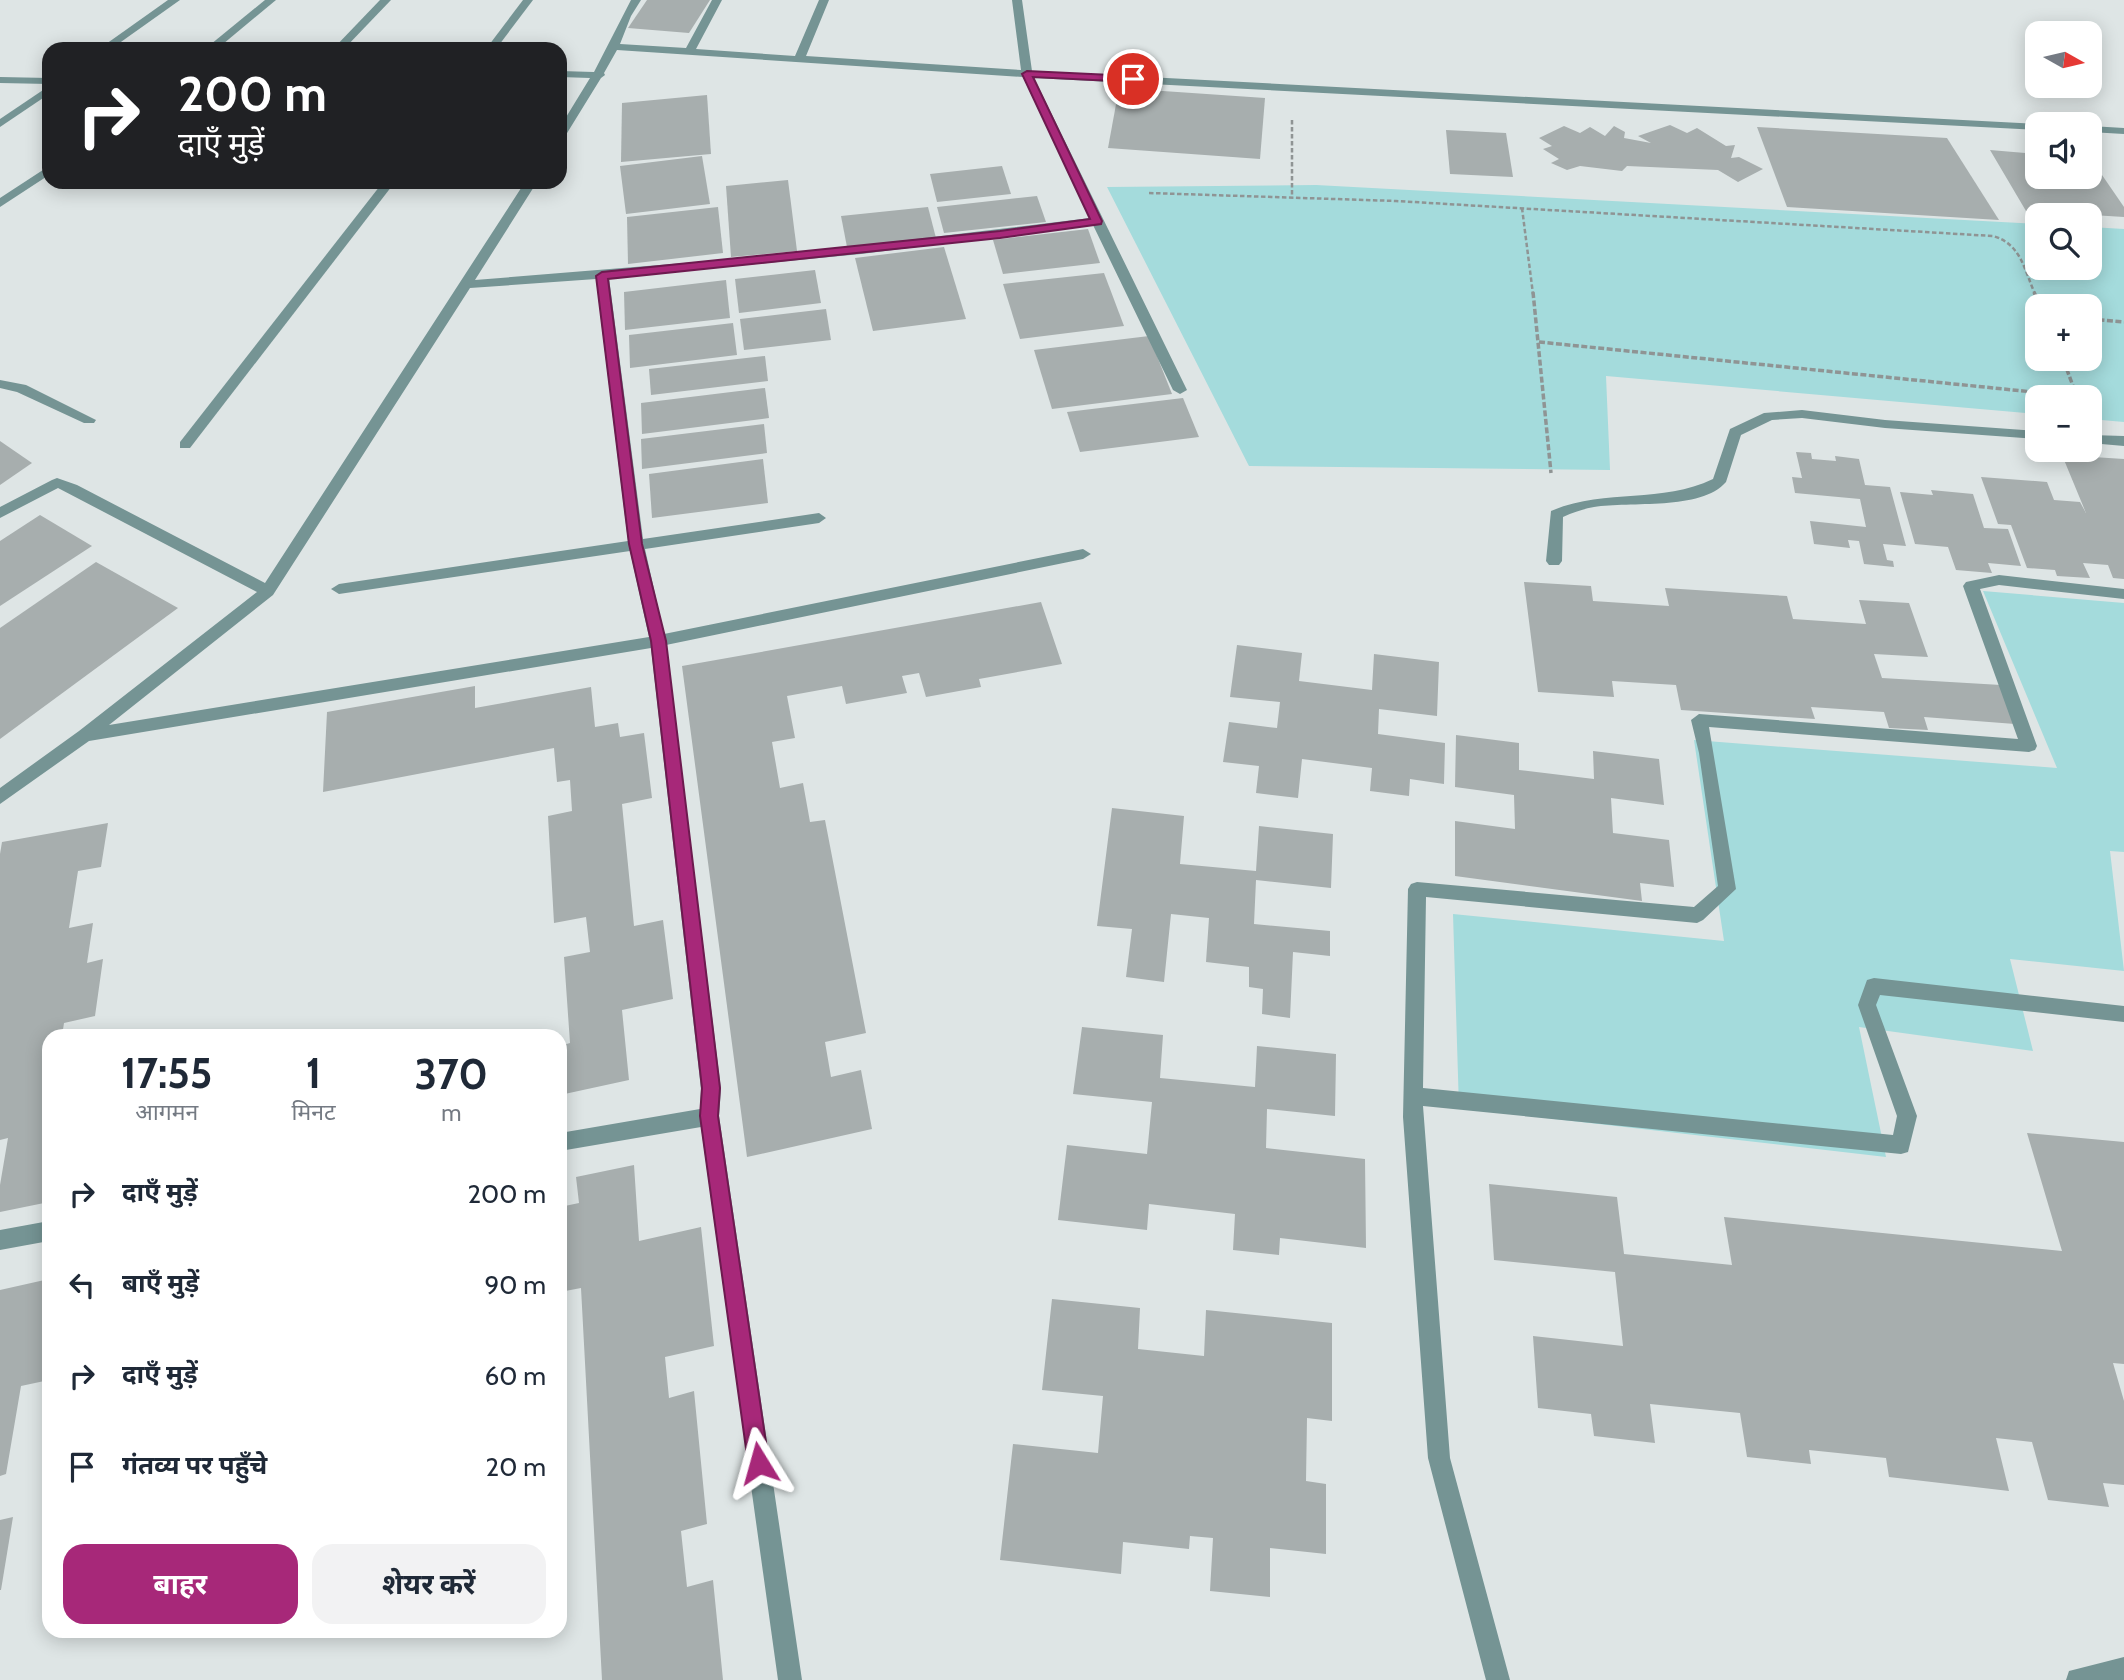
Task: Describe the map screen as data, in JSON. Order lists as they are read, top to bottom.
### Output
{
  "north": "right",
  "page": {
    "map_buttons": ["+", "−"],
    "turn": ["200 m", "दाएँ मुड़ें"],
    "eta": [
      "17:55",
      "आगमन",
      "1",
      "मिनट",
      "370",
      "m"
    ],
    "list": [
      {
        "name": "दाएँ मुड़ें",
        "value": "200 m"
      },
      {
        "name": "बाएँ मुड़ें",
        "value": "90 m"
      },
      {
        "name": "दाएँ मुड़ें",
        "value": "60 m"
      },
      {
        "name": "गंतव्य पर पहुँचे",
        "value": "20 m"
      }
    ],
    "buttons": ["बाहर", "शेयर करें"]
  }
}
